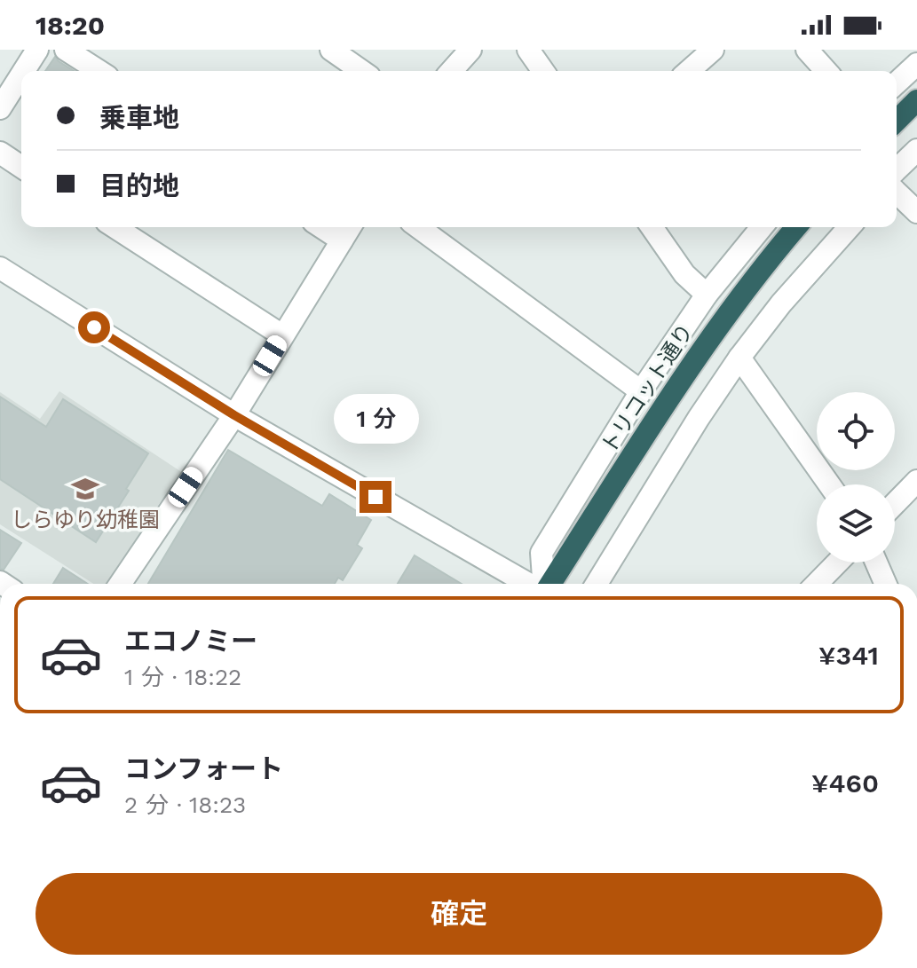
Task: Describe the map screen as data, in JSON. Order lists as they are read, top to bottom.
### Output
{
  "streets": {
    "highway": ["トリコット通り"]
  },
  "places": {
    "school or university": ["しらゆり幼稚園"]
  },
  "page": {
    "status": "18:20",
    "banner": ["乗車地", "目的地"],
    "bubble": "1 分",
    "list": [
      {
        "name": "エコノミー",
        "note": "1 分 · 18:22",
        "value": "¥341"
      },
      {
        "name": "コンフォート",
        "note": "2 分 · 18:23",
        "value": "¥460"
      }
    ],
    "buttons": "確定"
  }
}
